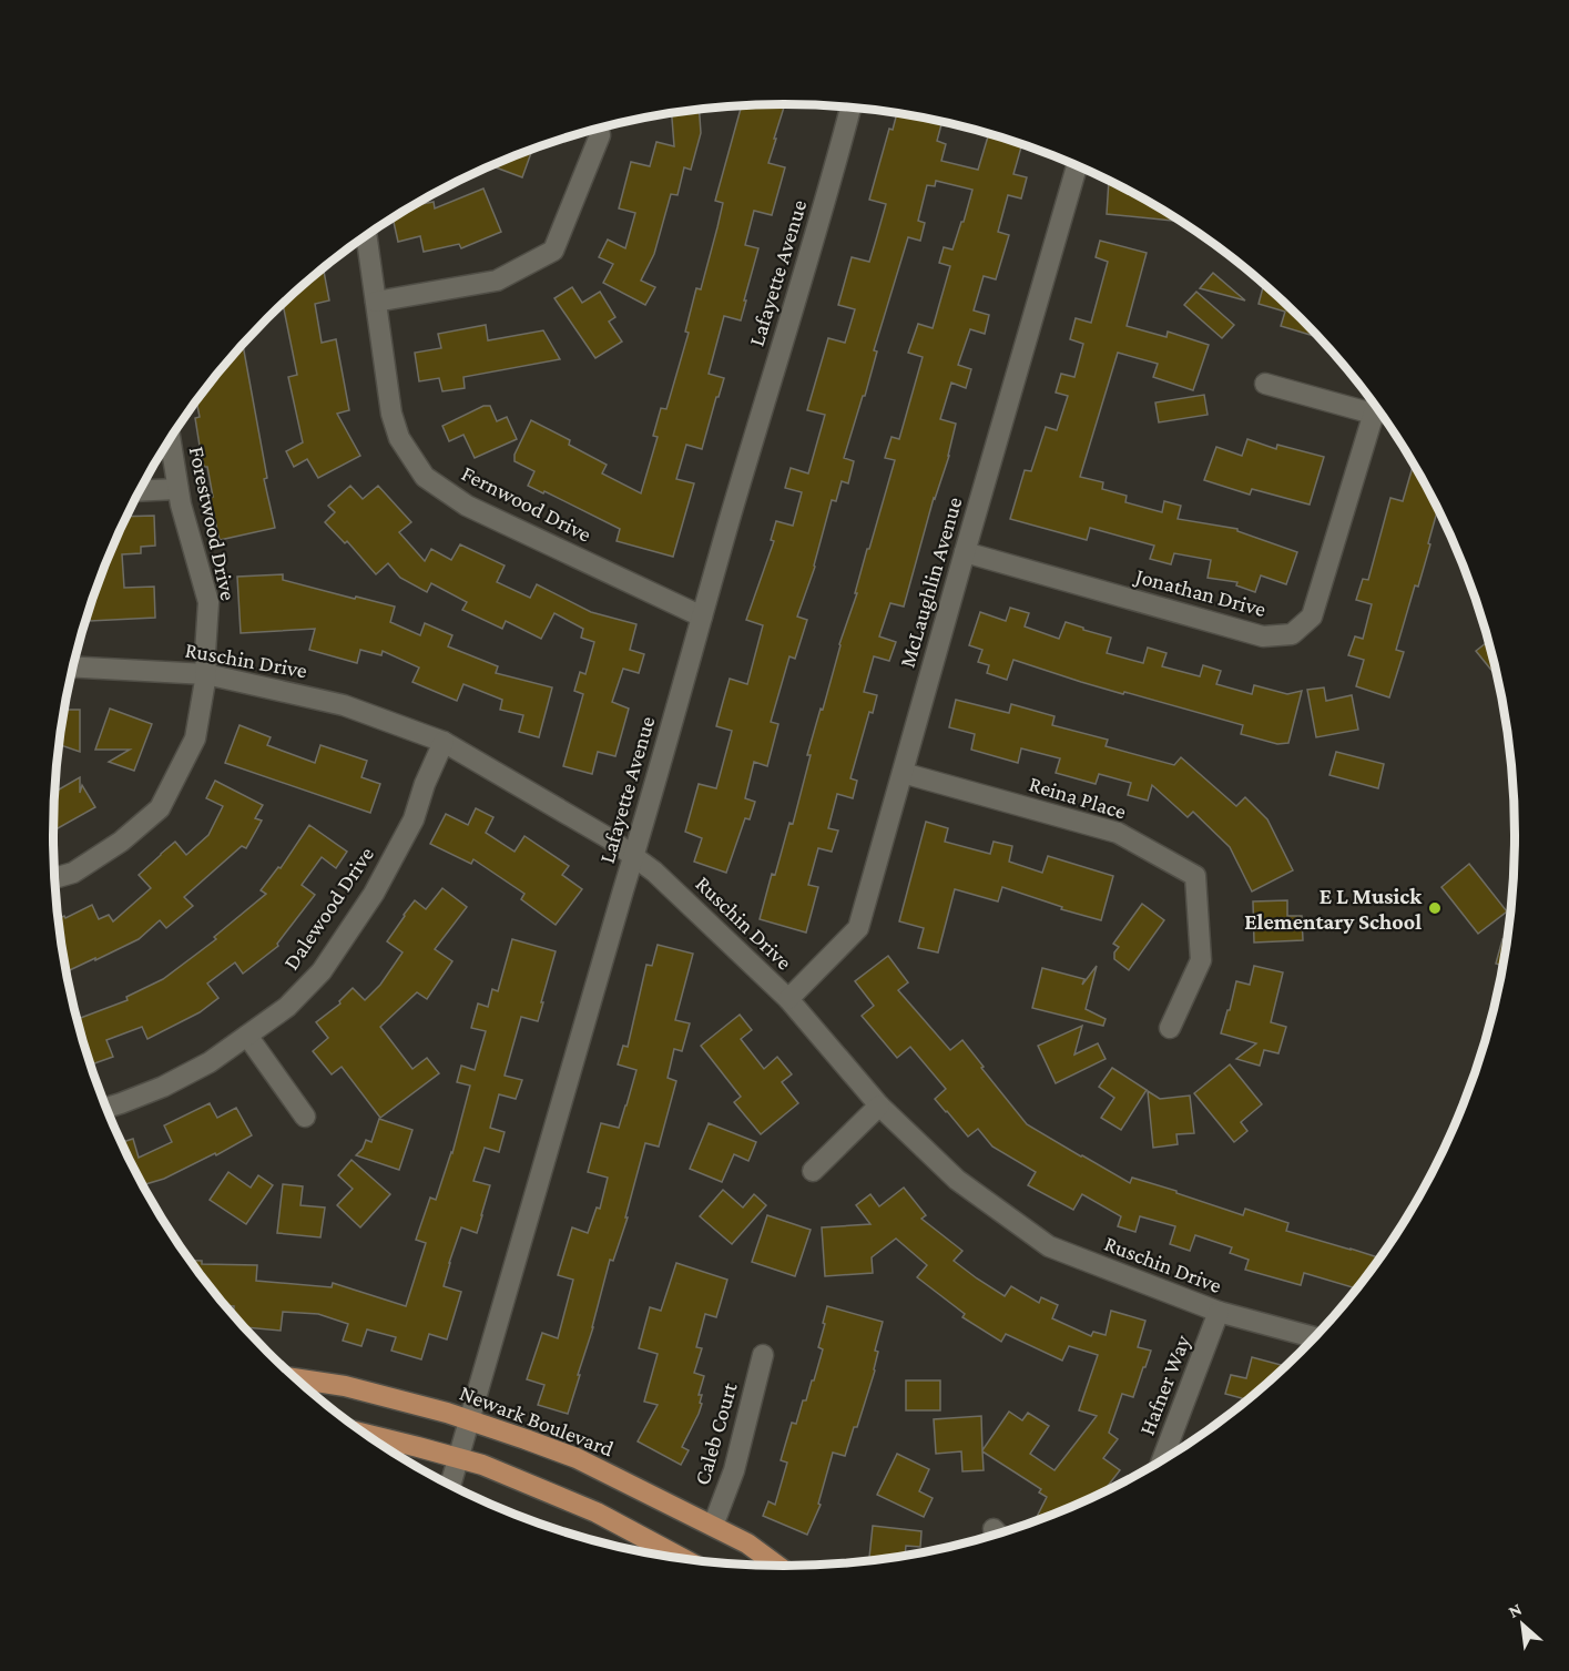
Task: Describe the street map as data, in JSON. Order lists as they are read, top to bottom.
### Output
{
  "streets": {
    "main road": ["Newark Boulevard"],
    "street": [
      "Lafayette Avenue",
      "Fernwood Drive",
      "Forestwood Drive",
      "McLaughlin Avenue",
      "Jonathan Drive",
      "Ruschin Drive",
      "Reina Place",
      "Dalewood Drive",
      "Hafner Way",
      "Caleb Court"
    ]
  },
  "crossings": [
    ["Lafayette Avenue", "Fernwood Drive"],
    ["Lafayette Avenue", "Ruschin Drive"],
    ["Lafayette Avenue", "Newark Boulevard"],
    ["Forestwood Drive", "Ruschin Drive"],
    ["McLaughlin Avenue", "Jonathan Drive"],
    ["McLaughlin Avenue", "Ruschin Drive"],
    ["McLaughlin Avenue", "Reina Place"],
    ["Ruschin Drive", "Dalewood Drive"],
    ["Ruschin Drive", "Hafner Way"],
    ["Newark Boulevard", "Caleb Court"]
  ],
  "places": ["E L Musick Elementary School"],
  "north": "top left"
}
